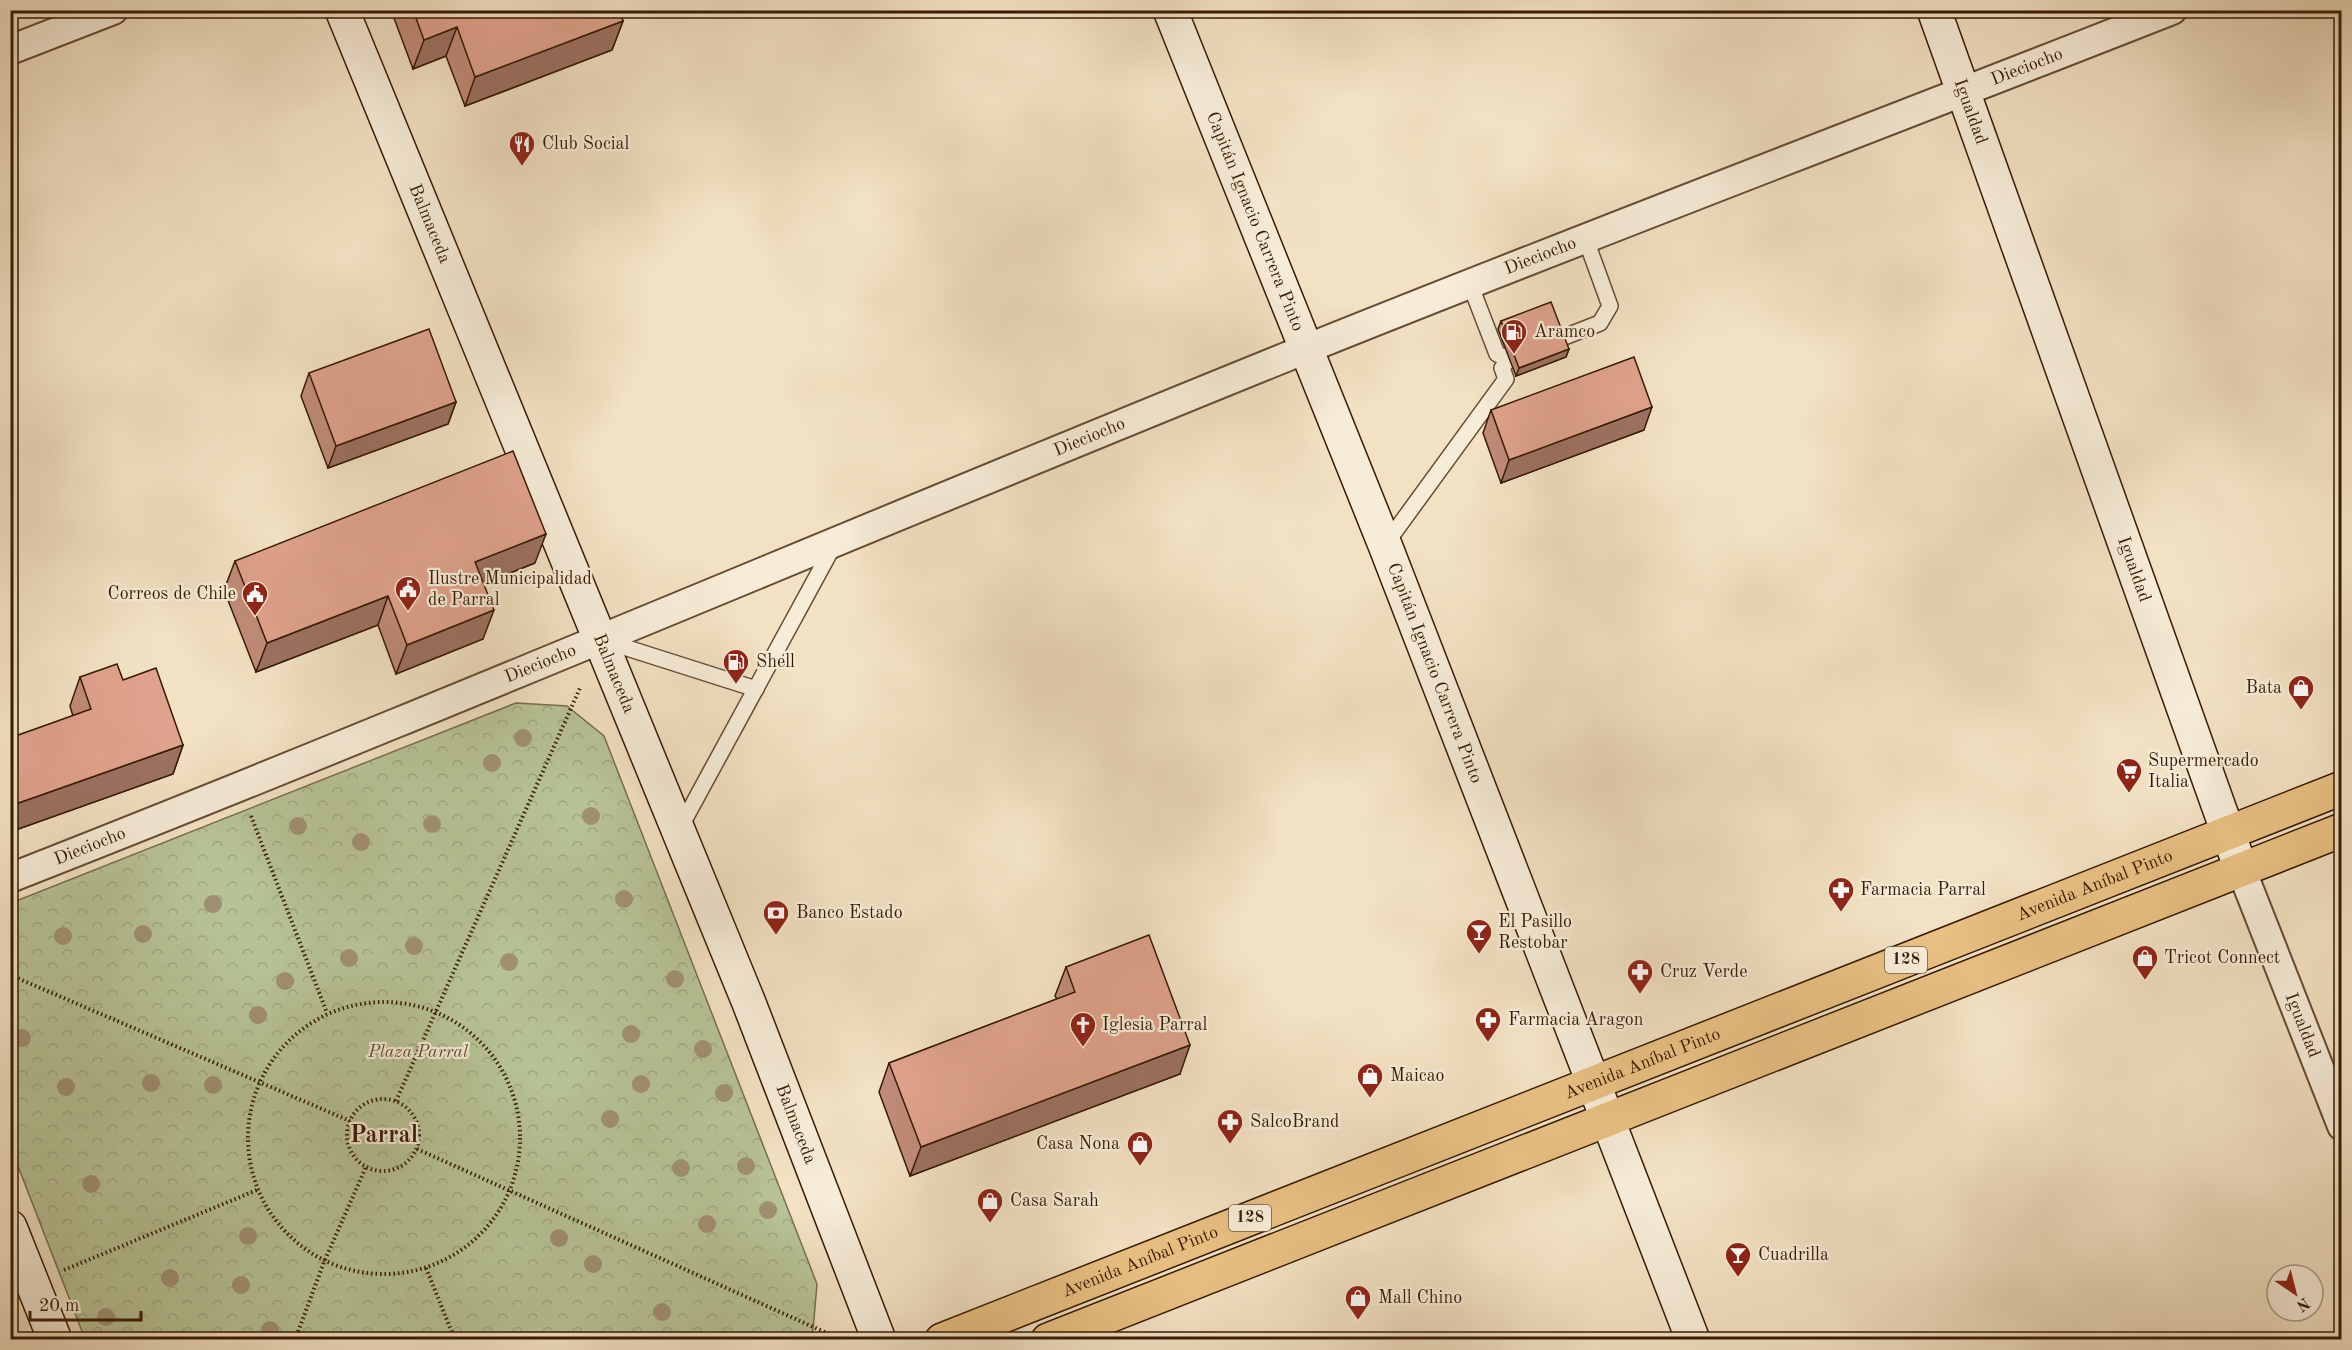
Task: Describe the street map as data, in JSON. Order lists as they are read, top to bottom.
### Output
{
  "streets": {
    "main road": [
      "Igualdad",
      "Capitán Ignacio Carrera Pinto",
      "Balmaceda",
      "Avenida Aníbal Pinto",
      "128"
    ],
    "street": ["Dieciocho"]
  },
  "crossings": [
    ["Dieciocho", "Igualdad"],
    ["Dieciocho", "Capitán Ignacio Carrera Pinto"],
    ["Dieciocho", "Balmaceda"],
    ["Igualdad", "Avenida Aníbal Pinto"],
    ["Igualdad", "128"],
    ["Capitán Ignacio Carrera Pinto", "Avenida Aníbal Pinto"],
    ["Capitán Ignacio Carrera Pinto", "128"]
  ],
  "districts": ["Parral"],
  "parks": ["Plaza Parral"],
  "places": {
    "restaurant": ["Club Social"],
    "fuel station": ["Aramco", "Shell"],
    "public building": ["Ilustre Municipalidad de Parral", "Correos de Chile"],
    "shop": [
      "Bata",
      "Tricot Connect",
      "Maicao",
      "Casa Nona",
      "Casa Sarah",
      "Mall Chino"
    ],
    "supermarket": ["Supermercado Italia"],
    "pharmacy": [
      "Farmacia Parral",
      "Cruz Verde",
      "Farmacia Aragon",
      "SalcoBrand"
    ],
    "bank": ["Banco Estado"],
    "bar": ["El Pasillo Restobar", "Cuadrilla"],
    "church": ["Iglesia Parral"]
  },
  "scale_bar": "20 m",
  "north": "bottom right"
}
